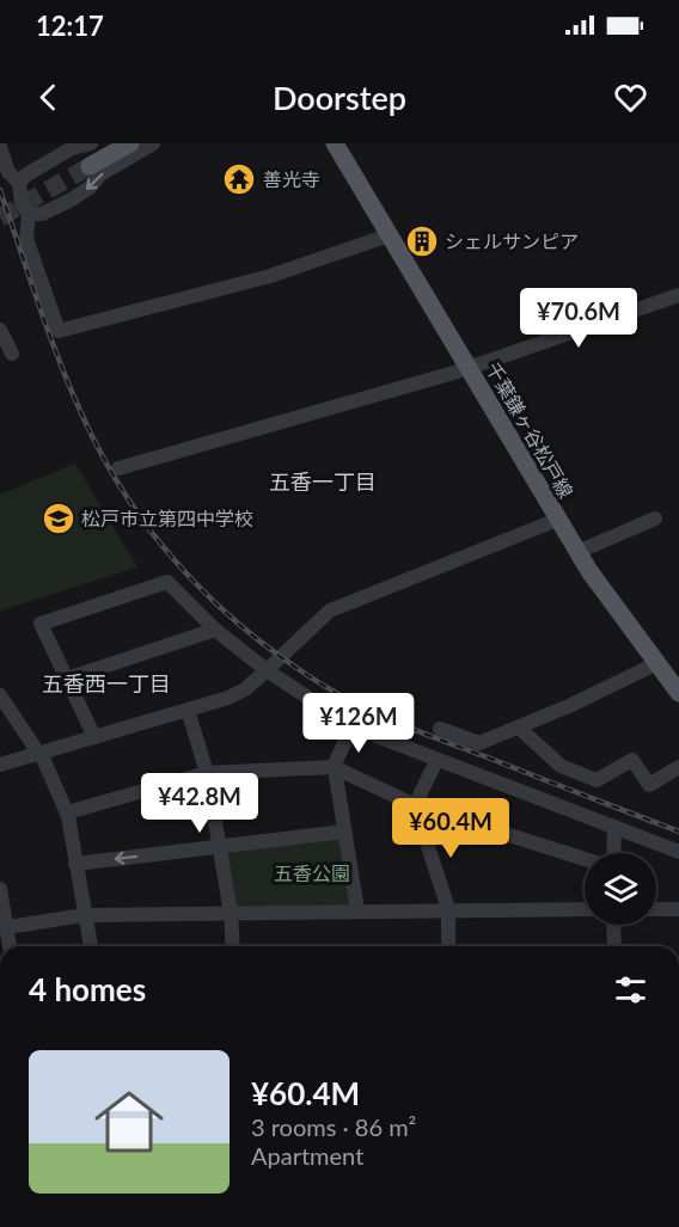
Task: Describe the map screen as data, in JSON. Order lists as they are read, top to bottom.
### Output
{
  "streets": {
    "main road": ["千葉鎌ヶ谷松戸線"]
  },
  "districts": ["五香一丁目", "五香西一丁目"],
  "parks": ["五香公園"],
  "places": {
    "temple": ["善光寺"],
    "building": ["シェルサンピア"],
    "school or university": ["松戸市立第四中学校"]
  },
  "page": {
    "status": "12:17",
    "header": "Doorstep",
    "price": [
      "¥70.6M",
      "¥126M",
      "¥42.8M",
      "¥60.4M"
    ],
    "heading": "4 homes",
    "list": [
      {
        "name": "¥60.4M",
        "note": "3 rooms · 86 m² · Apartment"
      }
    ]
  }
}
